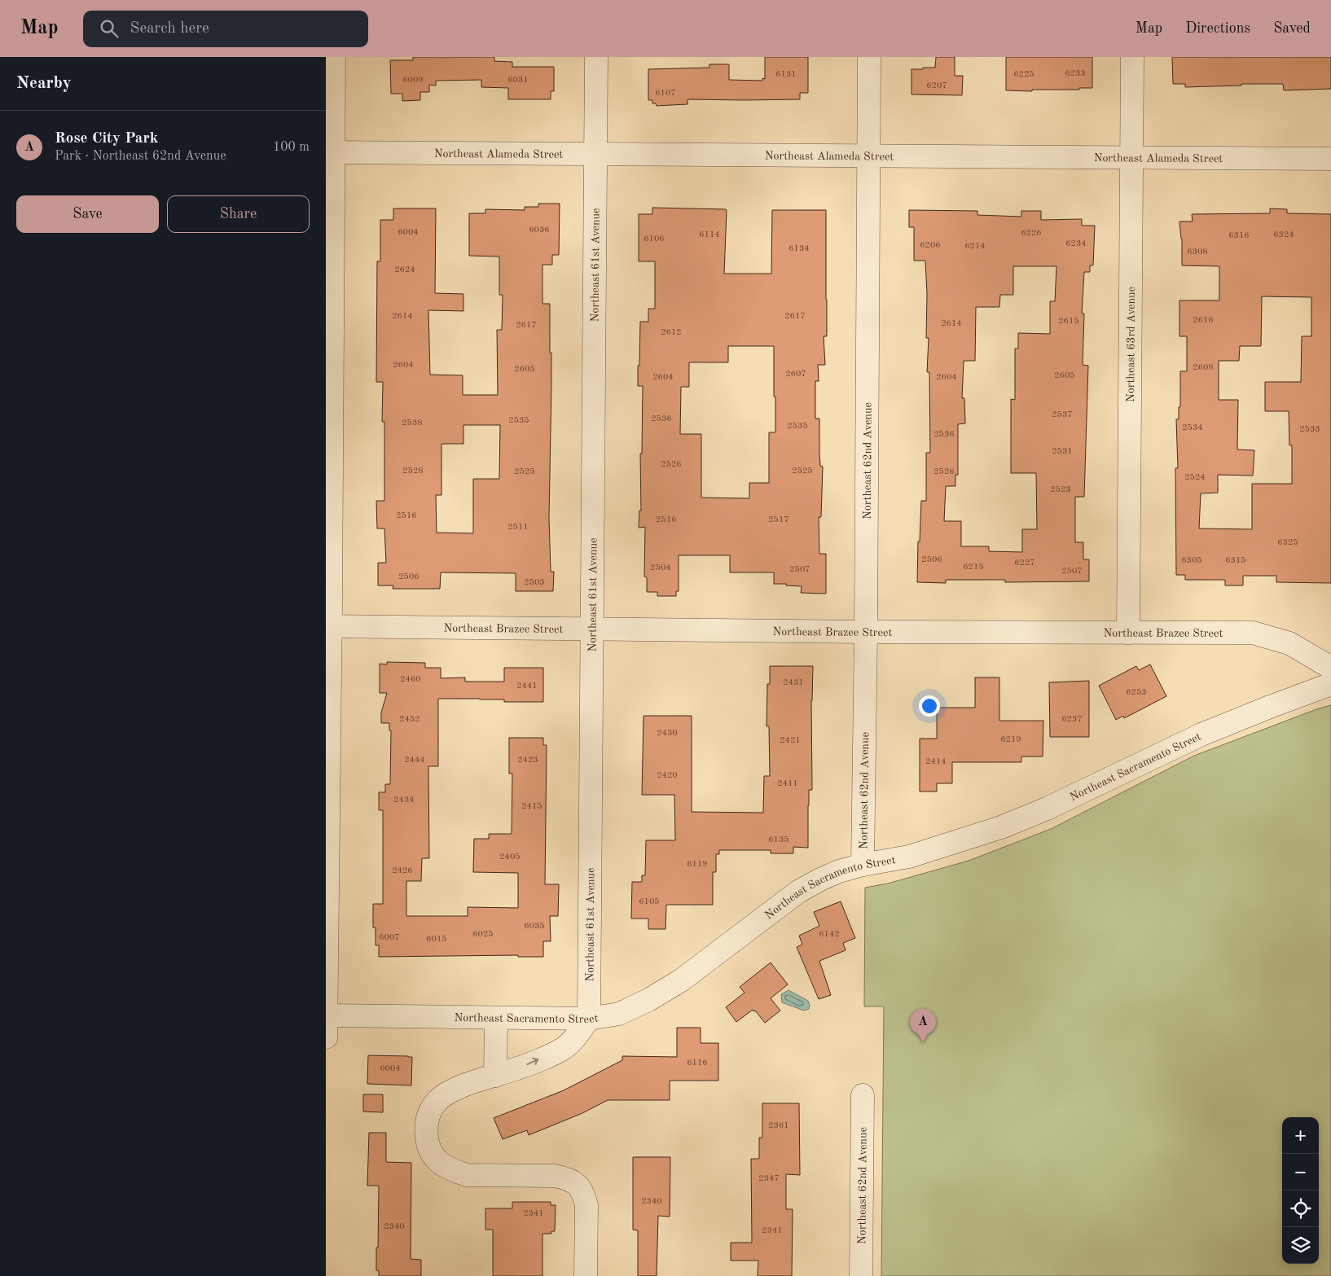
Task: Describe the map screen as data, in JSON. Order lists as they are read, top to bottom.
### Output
{
  "streets": {
    "street": [
      "Northeast Alameda Street",
      "Northeast 61st Avenue",
      "Northeast 63rd Avenue",
      "Northeast 62nd Avenue",
      "Northeast Brazee Street",
      "Northeast Sacramento Street"
    ]
  },
  "crossings": [
    ["Northeast Alameda Street", "Northeast 61st Avenue"],
    ["Northeast Alameda Street", "Northeast 63rd Avenue"],
    ["Northeast Alameda Street", "Northeast 62nd Avenue"],
    ["Northeast 61st Avenue", "Northeast Brazee Street"],
    ["Northeast 61st Avenue", "Northeast Sacramento Street"],
    ["Northeast 63rd Avenue", "Northeast Brazee Street"],
    ["Northeast 62nd Avenue", "Northeast Brazee Street"],
    ["Northeast 62nd Avenue", "Northeast Sacramento Street"]
  ],
  "house_numbers": [
    "6233",
    "6131",
    "6225",
    "6009",
    "6031",
    "6207",
    "6107",
    "6036",
    "6004",
    "6226",
    "6114",
    "6324",
    "6316",
    "6106",
    "6234",
    "6206",
    "6214",
    "6134",
    "6308",
    "2624",
    "2614",
    "2617",
    "2616",
    "2615",
    "2614",
    "2617",
    "2612",
    "2604",
    "2608",
    "2605",
    "2607",
    "2605",
    "2604",
    "2604",
    "2537",
    "2536",
    "2535",
    "2538",
    "2535",
    "2534",
    "2533",
    "2536",
    "2531",
    "2526",
    "2528",
    "2525",
    "2525",
    "2526",
    "2524",
    "2523",
    "2516",
    "2516",
    "2517",
    "2511",
    "6325",
    "2506",
    "6305",
    "6315",
    "6227",
    "6215",
    "2504",
    "2507",
    "2507",
    "2506",
    "2503",
    "2460",
    "2431",
    "2441",
    "6253",
    "2452",
    "6237",
    "2430",
    "6219",
    "2421",
    "2444",
    "2423",
    "2414",
    "2420",
    "2411",
    "2434",
    "2415",
    "6135",
    "2405",
    "6119",
    "2426",
    "6105",
    "6035",
    "6025",
    "6142",
    "6007",
    "6015",
    "6116",
    "6004",
    "2361",
    "2347",
    "2340",
    "2341",
    "2340",
    "2341"
  ],
  "page": {
    "header": "Map",
    "search": "Search here",
    "nav": ["Map", "Directions", "Saved"],
    "heading": "Nearby",
    "list": [
      {
        "mark": "A",
        "name": "Rose City Park",
        "note": "Park · Northeast 62nd Avenue",
        "value": "100 m"
      }
    ],
    "buttons": ["Save", "Share"],
    "pins": "A",
    "map_buttons": ["+", "−"]
  }
}
